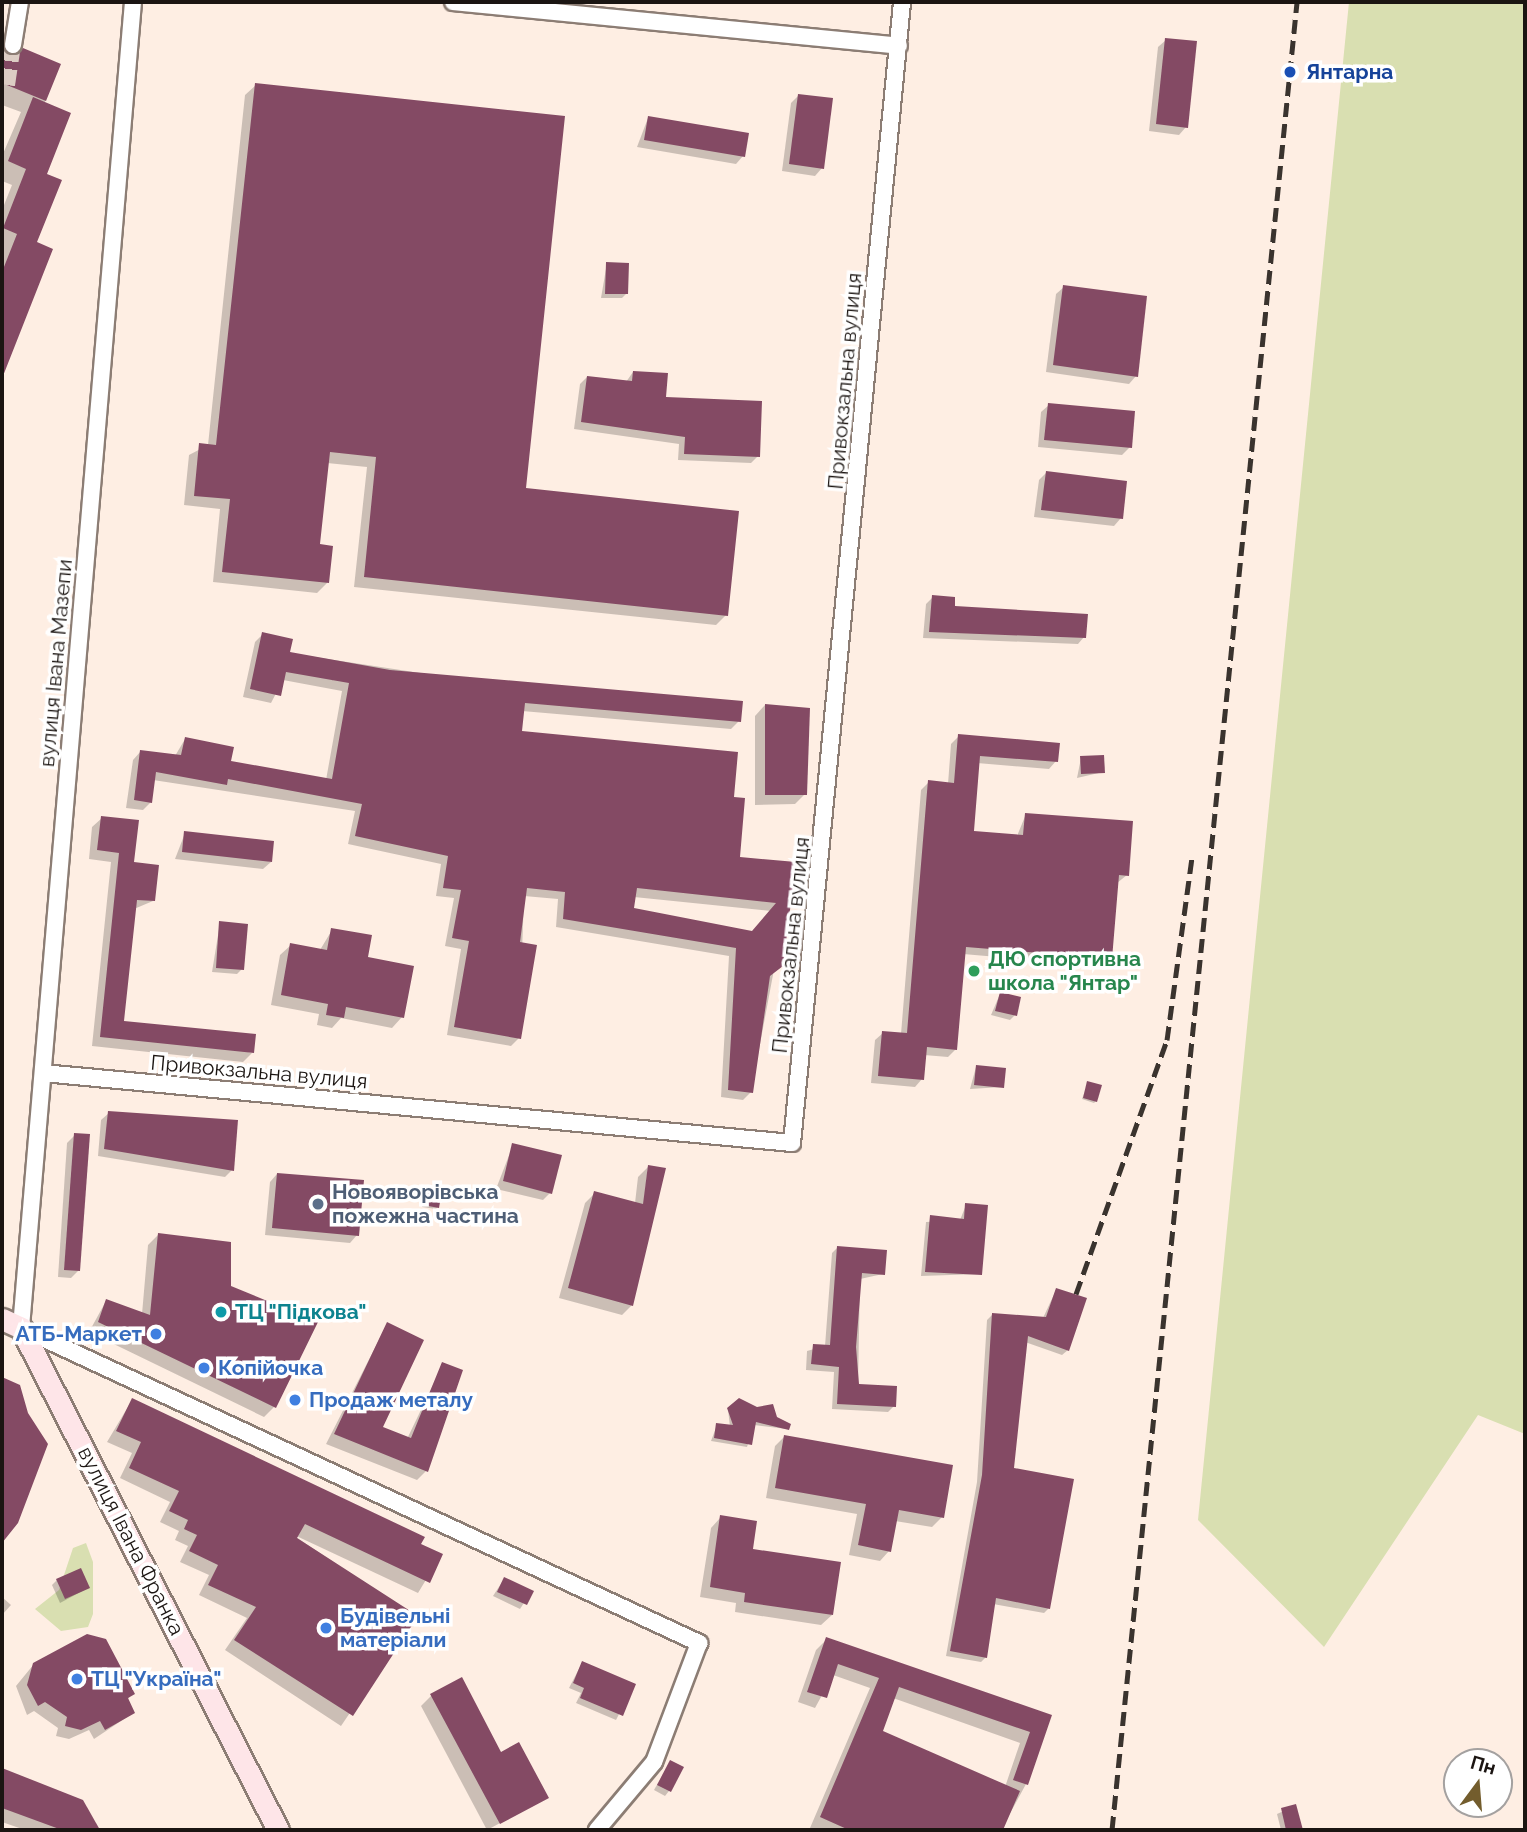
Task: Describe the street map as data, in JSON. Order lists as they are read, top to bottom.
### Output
{
  "streets": {
    "street": ["Привокзальна вулиця", "вулиця Івана Мазепи", "вулиця Івана Франка"]
  },
  "crossings": [
    ["Привокзальна вулиця", "вулиця Івана Мазепи"],
    ["вулиця Івана Мазепи", "вулиця Івана Франка"]
  ],
  "places": [
    "Янтарна",
    "ДЮ спортивна школа \"Янтар\"",
    "Новояворівська пожежна частина",
    "ТЦ \"Підкова\"",
    "АТБ-Маркет",
    "Копійочка",
    "Продаж металу",
    "Будівельні матеріали",
    "ТЦ \"Україна\""
  ],
  "north": "top"
}
